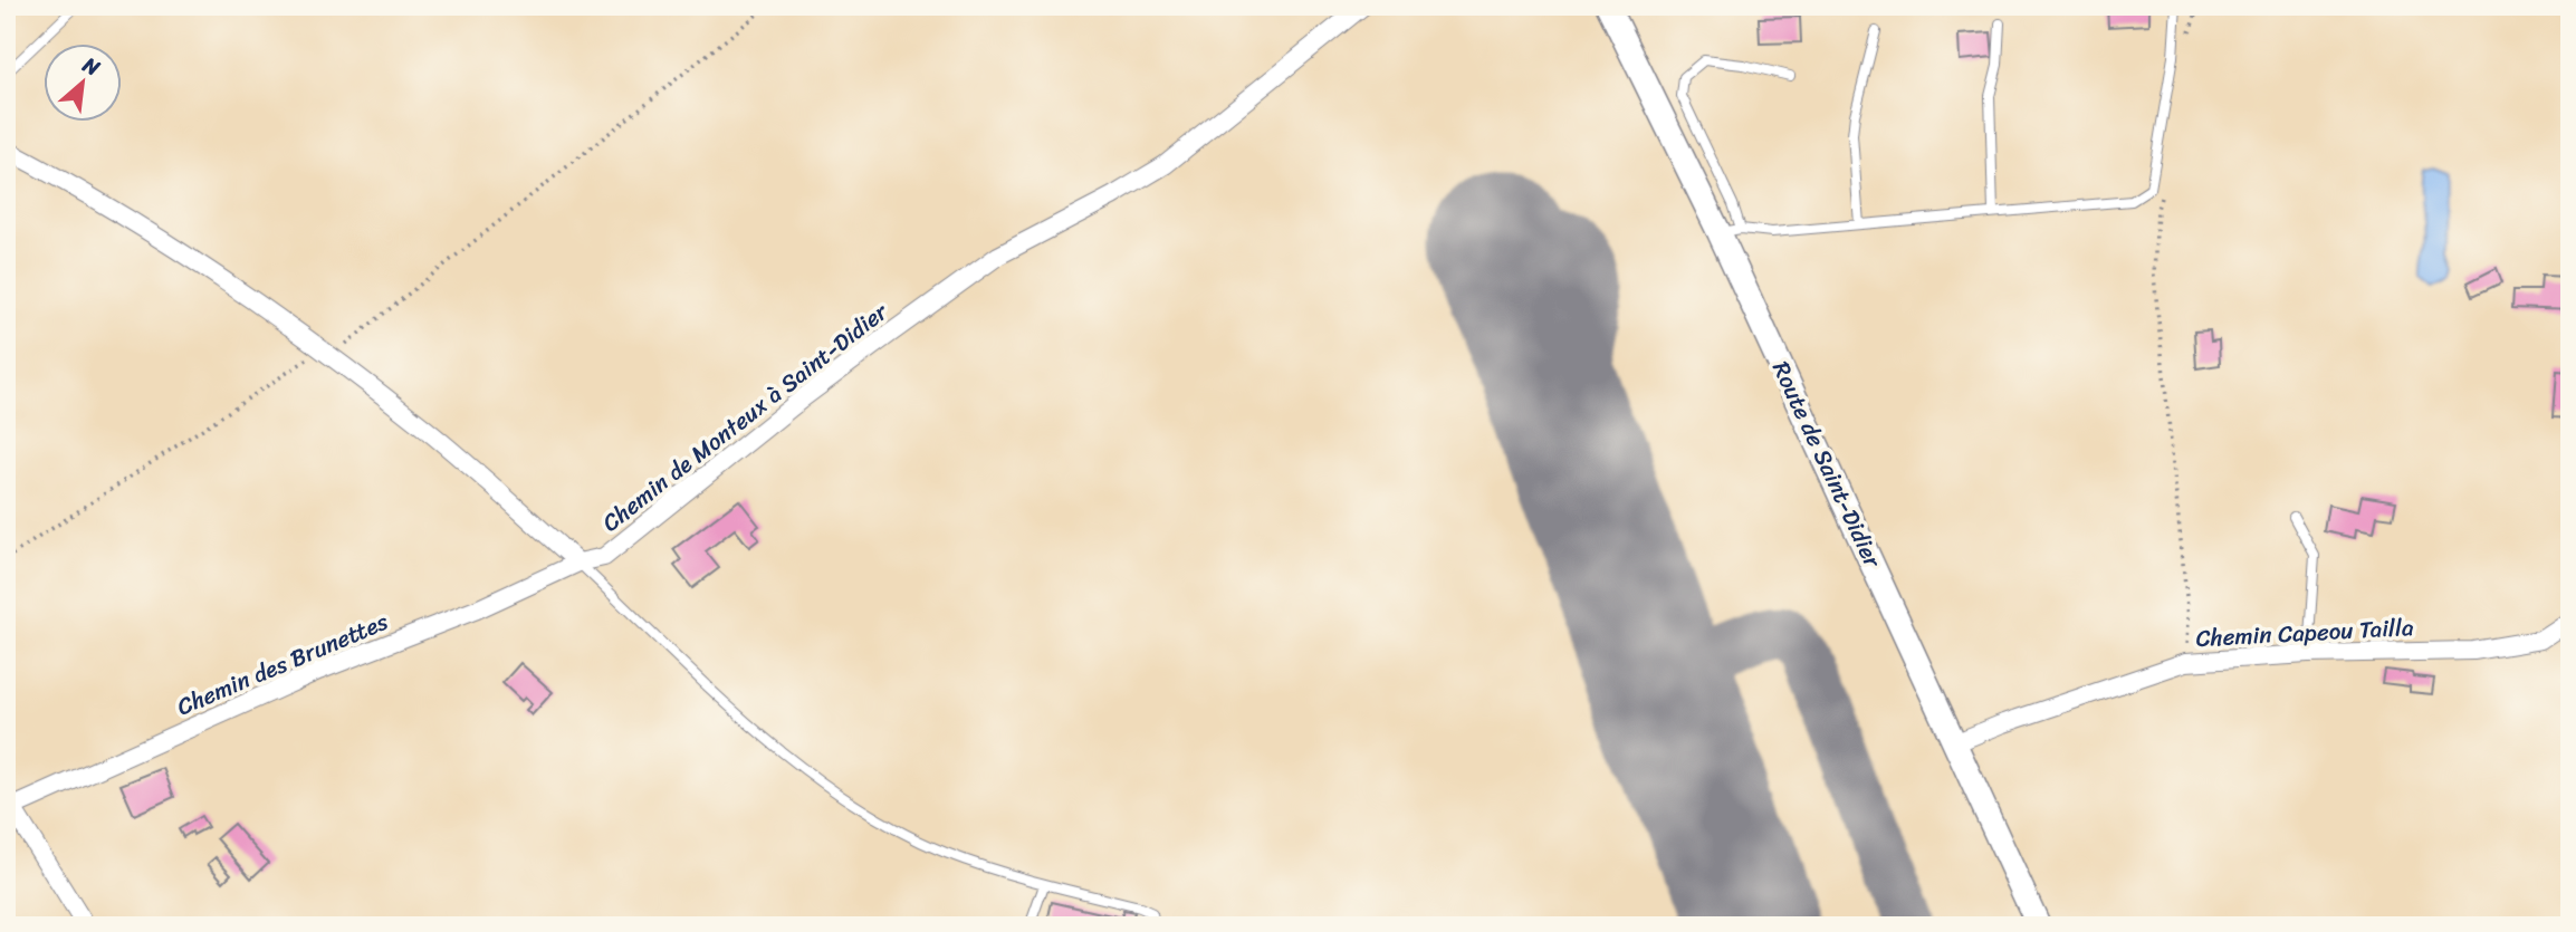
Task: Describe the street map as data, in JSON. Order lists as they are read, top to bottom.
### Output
{
  "streets": {
    "main road": ["Route de Saint-Didier"],
    "street": ["Chemin de Monteux à Saint-Didier", "Chemin Capeou Tailla", "Chemin des Brunettes"]
  },
  "crossings": [
    ["Chemin de Monteux à Saint-Didier", "Chemin des Brunettes"],
    ["Route de Saint-Didier", "Chemin Capeou Tailla"]
  ],
  "north": "top right"
}
